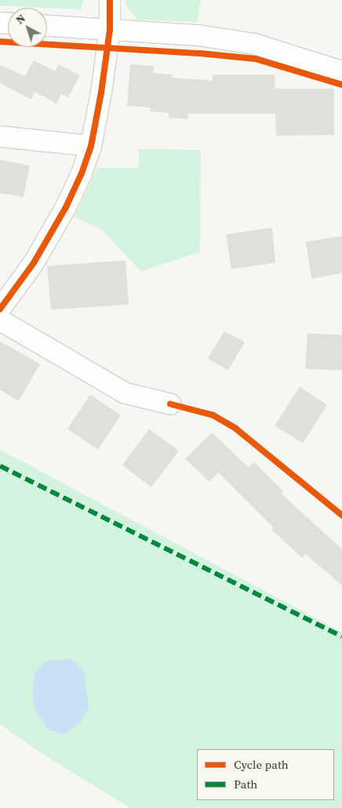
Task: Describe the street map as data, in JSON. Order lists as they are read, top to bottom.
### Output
{
  "legend": ["Cycle path", "Path"],
  "north": "top left"
}
